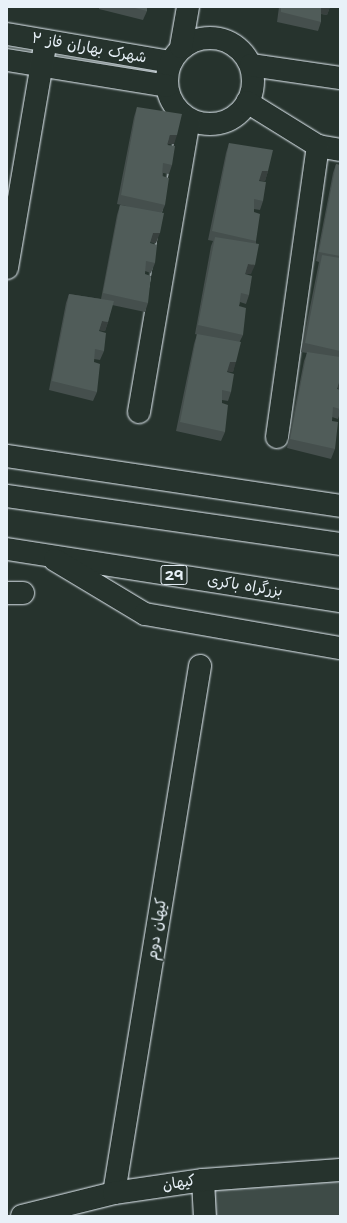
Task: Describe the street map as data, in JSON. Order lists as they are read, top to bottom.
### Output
{
  "streets": {
    "main road": [
      "شهرک بهاران فاز ۲",
      "29",
      "بزرگراه باکری",
      "کیهان دوم",
      "کیهان"
    ]
  },
  "crossings": [
    ["کیهان دوم", "کیهان"]
  ]
}
